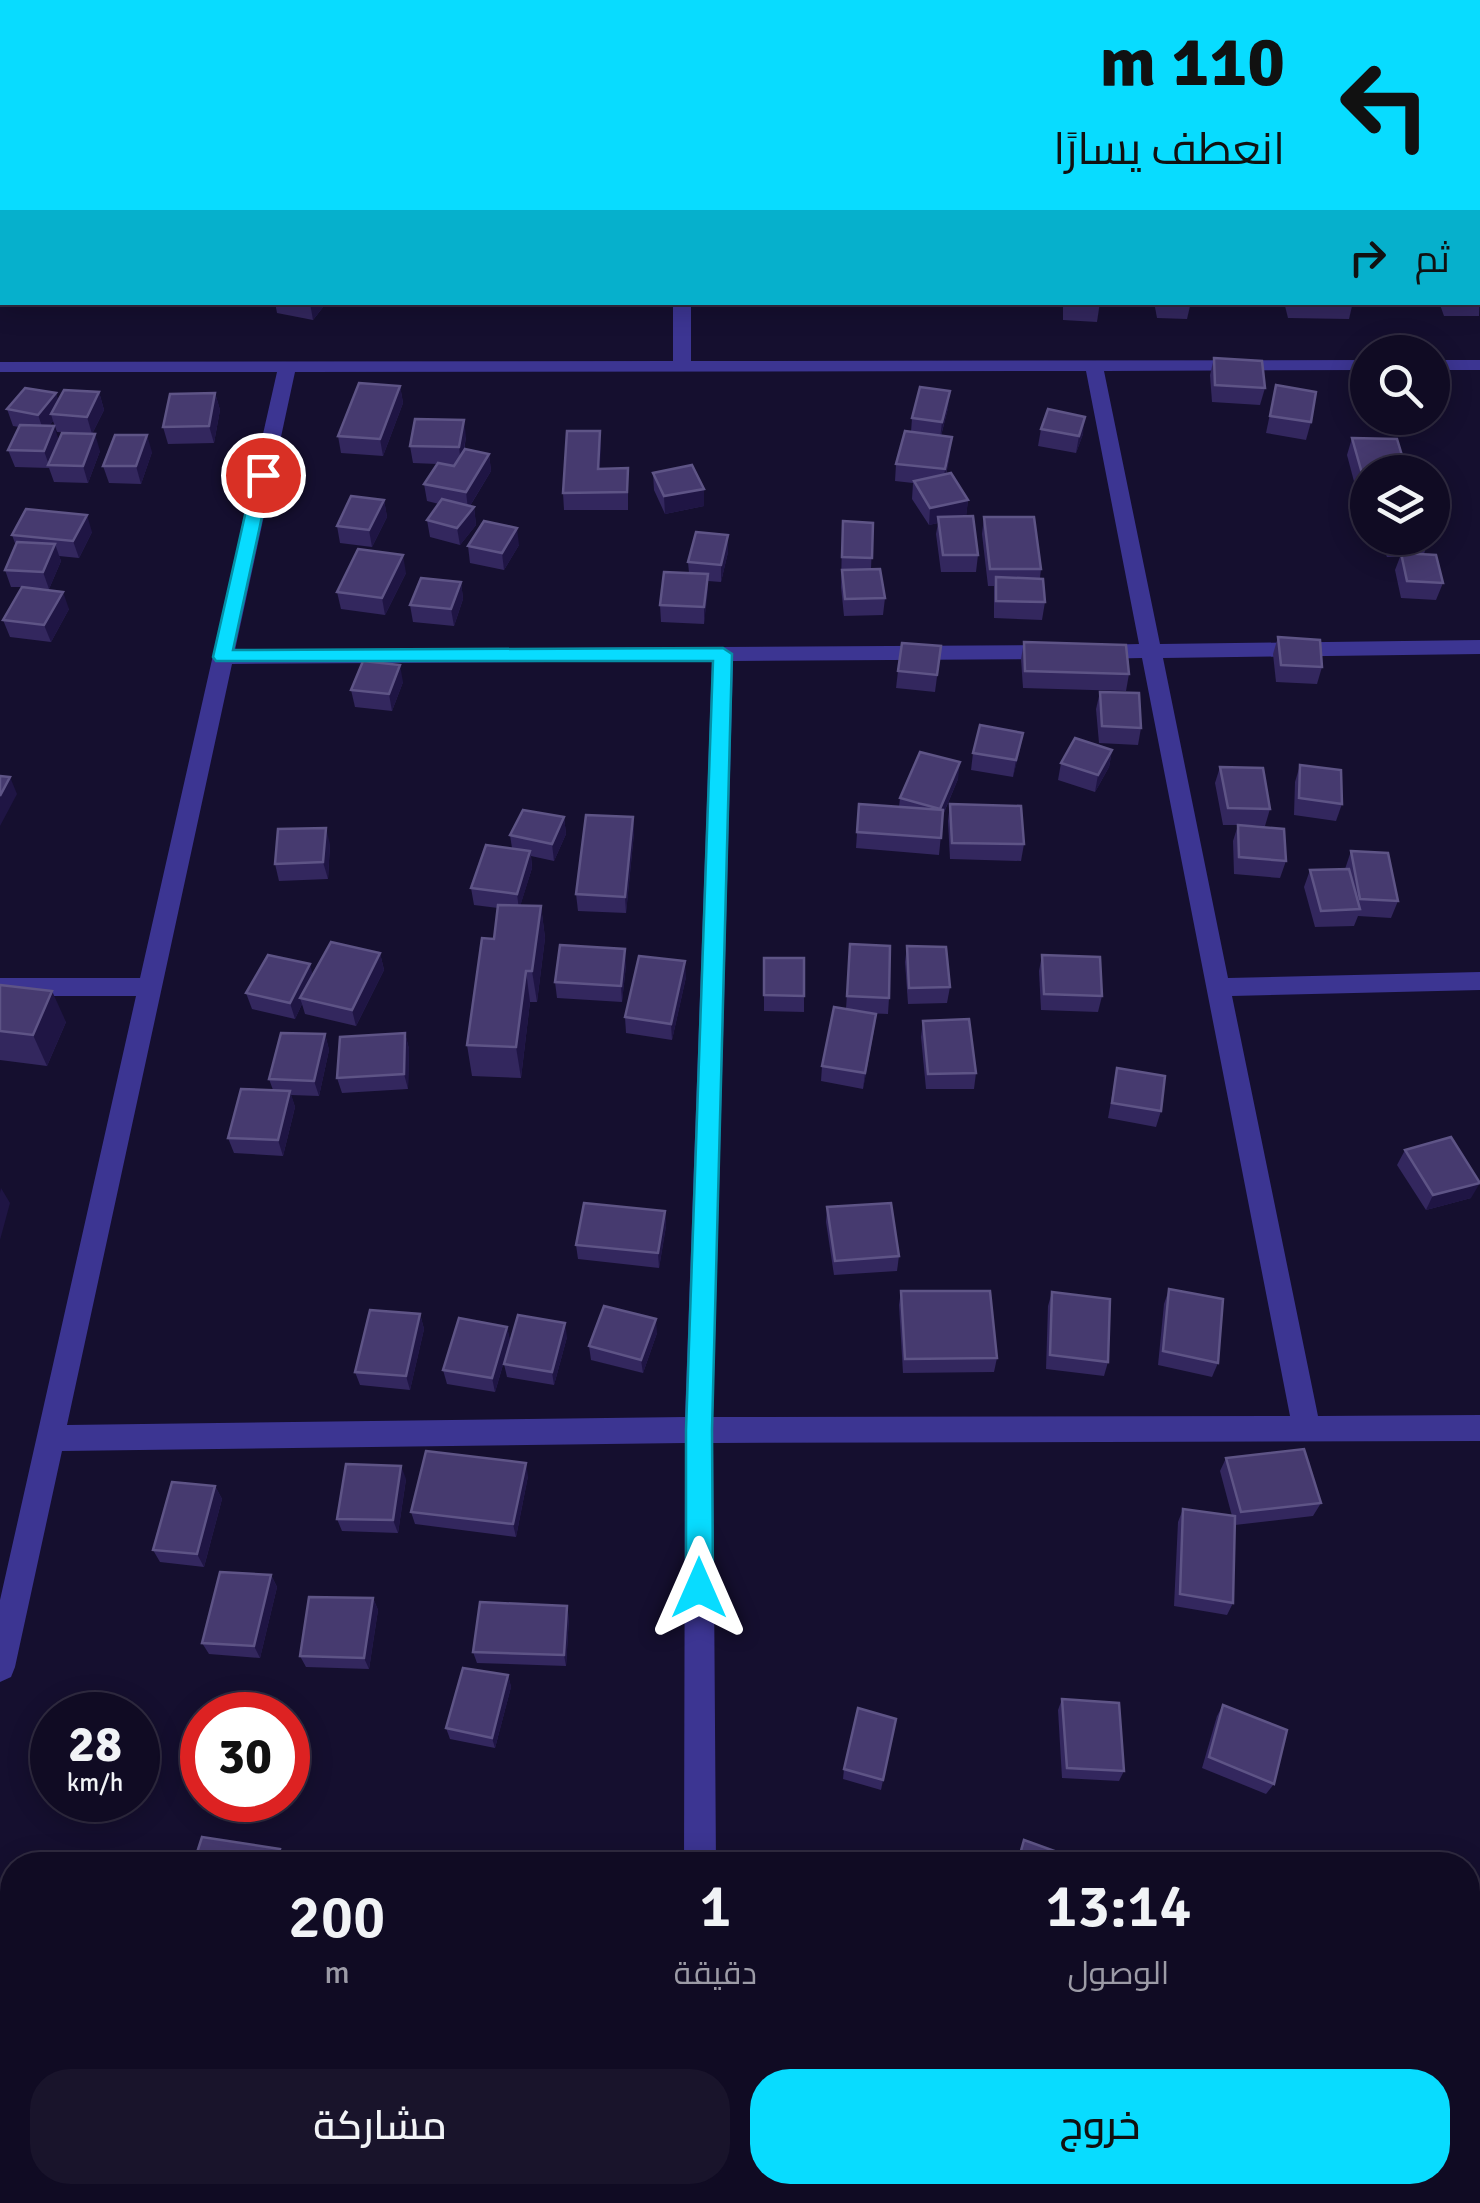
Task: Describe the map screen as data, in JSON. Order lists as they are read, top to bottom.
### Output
{
  "page": {
    "turn": ["110 m", "انعطف يسارًا"],
    "then": "ثم",
    "speed": "28 km/h",
    "limit": "30",
    "eta": [
      "13:14",
      "الوصول",
      "1",
      "دقيقة",
      "200",
      "m"
    ],
    "buttons": ["خروج", "مشاركة"]
  }
}
